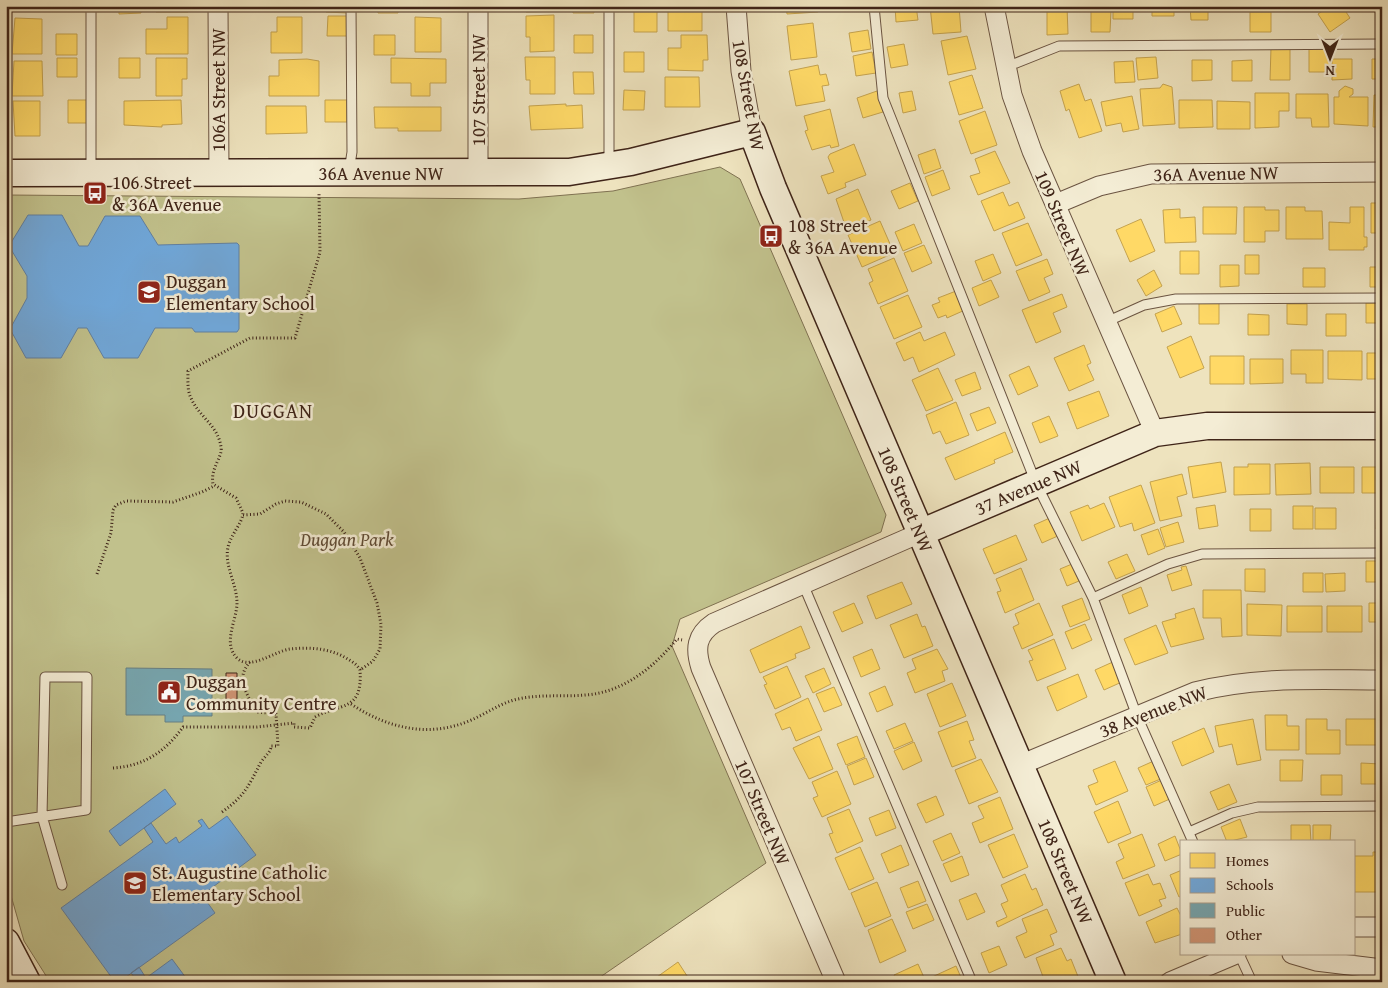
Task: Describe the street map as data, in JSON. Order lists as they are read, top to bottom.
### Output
{
  "streets": {
    "street": [
      "106A Street NW",
      "107 Street NW",
      "108 Street NW",
      "36A Avenue NW",
      "109 Street NW",
      "37 Avenue NW",
      "38 Avenue NW"
    ]
  },
  "crossings": [
    ["106A Street NW", "36A Avenue NW"],
    ["107 Street NW", "36A Avenue NW"],
    ["107 Street NW", "37 Avenue NW"],
    ["108 Street NW", "36A Avenue NW"],
    ["108 Street NW", "37 Avenue NW"],
    ["108 Street NW", "38 Avenue NW"],
    ["36A Avenue NW", "109 Street NW"],
    ["109 Street NW", "37 Avenue NW"]
  ],
  "districts": ["DUGGAN"],
  "parks": ["Duggan Park"],
  "places": {
    "bus stop": ["106 Street & 36A Avenue", "108 Street & 36A Avenue"],
    "school or university": ["Duggan Elementary School", "St. Augustine Catholic Elementary School"],
    "public building": ["Duggan Community Centre"]
  },
  "legend": [
    "Homes",
    "Schools",
    "Public",
    "Other"
  ],
  "north": "bottom"
}
